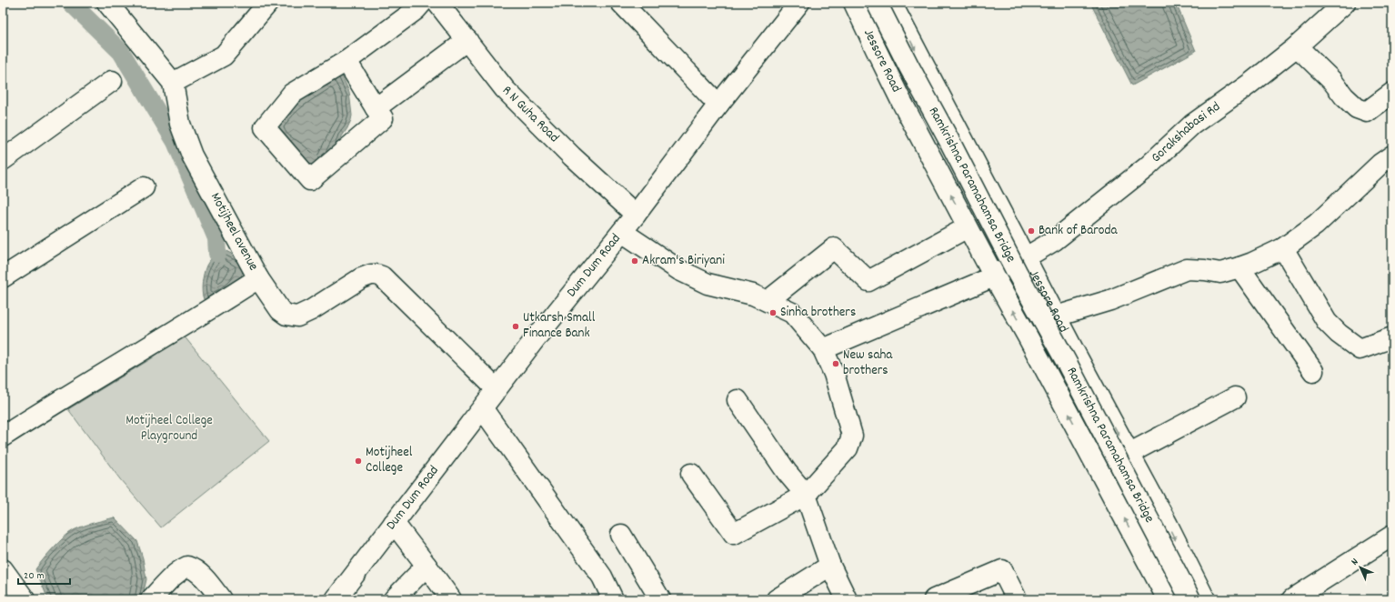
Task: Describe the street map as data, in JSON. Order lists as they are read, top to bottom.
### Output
{
  "streets": {
    "street": [
      "Jessore Road",
      "R N Guha Road",
      "Gorakshabasi Rd",
      "Ramkrishna Paramahamsa Bridge",
      "Motijheel avenue",
      "Dum Dum Road"
    ]
  },
  "crossings": [
    ["Jessore Road", "Gorakshabasi Rd"],
    ["R N Guha Road", "Dum Dum Road"]
  ],
  "parks": ["Motijheel College Playground"],
  "places": [
    "Bank of Baroda",
    "Akram's Biriyani",
    "Sinha brothers",
    "Utkarsh Small Finance Bank",
    "New saha brothers",
    "Motijheel College"
  ],
  "scale_bar": "20 m",
  "north": "top left"
}
